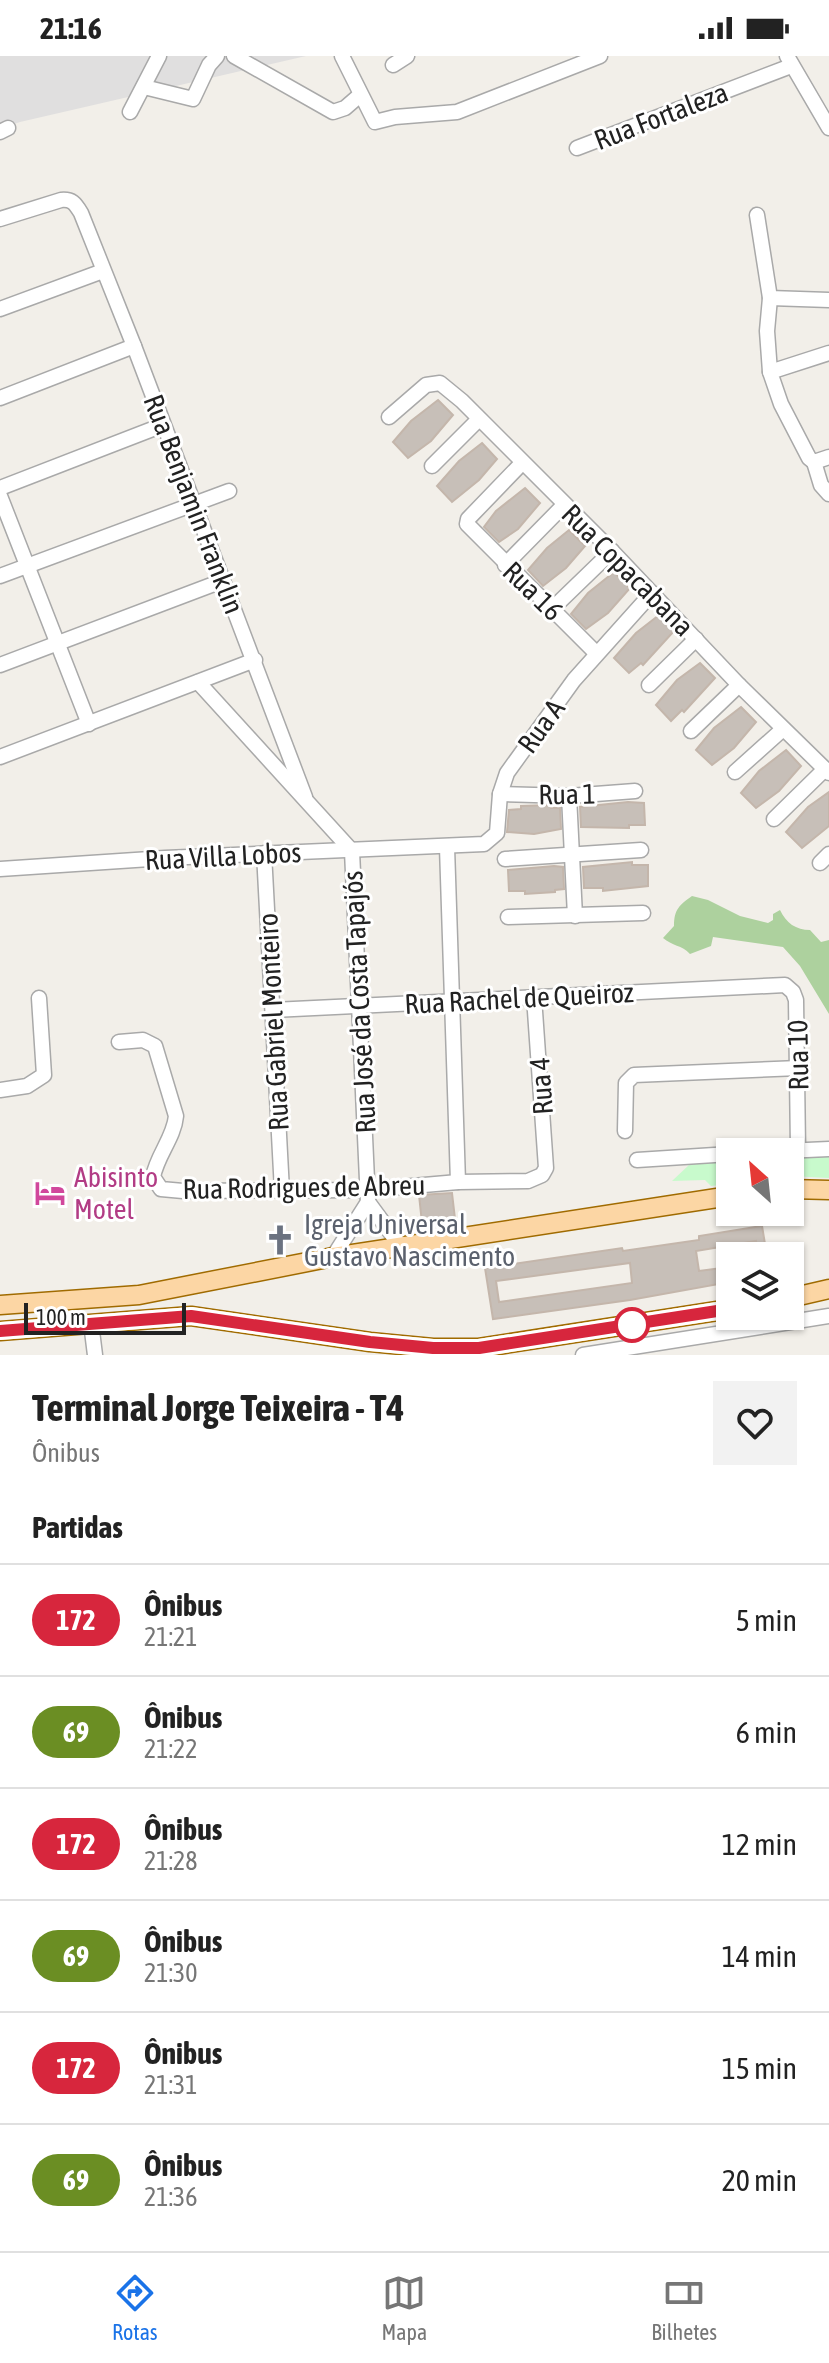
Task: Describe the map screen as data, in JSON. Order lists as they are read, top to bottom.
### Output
{
  "streets": {
    "street": [
      "Rua Fortaleza",
      "Rua Benjamin Franklin",
      "Rua Copacabana",
      "Rua 16",
      "Rua A",
      "Rua 1",
      "Rua Villa Lobos",
      "Rua Rachel de Queiroz",
      "Rua José da Costa Tapajós",
      "Rua Gabriel Monteiro",
      "Rua 10",
      "Rua 4",
      "Rua Rodrigues de Abreu"
    ]
  },
  "crossings": [
    ["Rua Copacabana", "Rua 16"],
    ["Rua Copacabana", "Rua A"],
    ["Rua 16", "Rua A"],
    ["Rua A", "Rua 1"],
    ["Rua A", "Rua Villa Lobos"],
    ["Rua Villa Lobos", "Rua José da Costa Tapajós"],
    ["Rua Villa Lobos", "Rua Gabriel Monteiro"],
    ["Rua Rachel de Queiroz", "Rua José da Costa Tapajós"],
    ["Rua Rachel de Queiroz", "Rua Gabriel Monteiro"],
    ["Rua Rachel de Queiroz", "Rua 10"],
    ["Rua Rachel de Queiroz", "Rua 4"],
    ["Rua José da Costa Tapajós", "Rua Rodrigues de Abreu"],
    ["Rua Gabriel Monteiro", "Rua Rodrigues de Abreu"],
    ["Rua 4", "Rua Rodrigues de Abreu"]
  ],
  "places": {
    "hotel": ["Abisinto Motel"],
    "church": ["Igreja Universal Gustavo Nascimento"]
  },
  "lines": ["bus line 172"],
  "scale_bar": "100 m",
  "north": "top left",
  "page": {
    "status": "21:16",
    "scale": "100 m",
    "heading": [
      ["Terminal Jorge Teixeira - T4", "Ônibus"],
      "Partidas"
    ],
    "list": [
      {
        "mark": "172",
        "name": "Ônibus",
        "note": "21:21",
        "value": "5 min"
      },
      {
        "mark": "69",
        "name": "Ônibus",
        "note": "21:22",
        "value": "6 min"
      },
      {
        "mark": "172",
        "name": "Ônibus",
        "note": "21:28",
        "value": "12 min"
      },
      {
        "mark": "69",
        "name": "Ônibus",
        "note": "21:30",
        "value": "14 min"
      },
      {
        "mark": "172",
        "name": "Ônibus",
        "note": "21:31",
        "value": "15 min"
      },
      {
        "mark": "69",
        "name": "Ônibus",
        "note": "21:36",
        "value": "20 min"
      }
    ],
    "tabs": ["Rotas", "Mapa", "Bilhetes"]
  }
}
